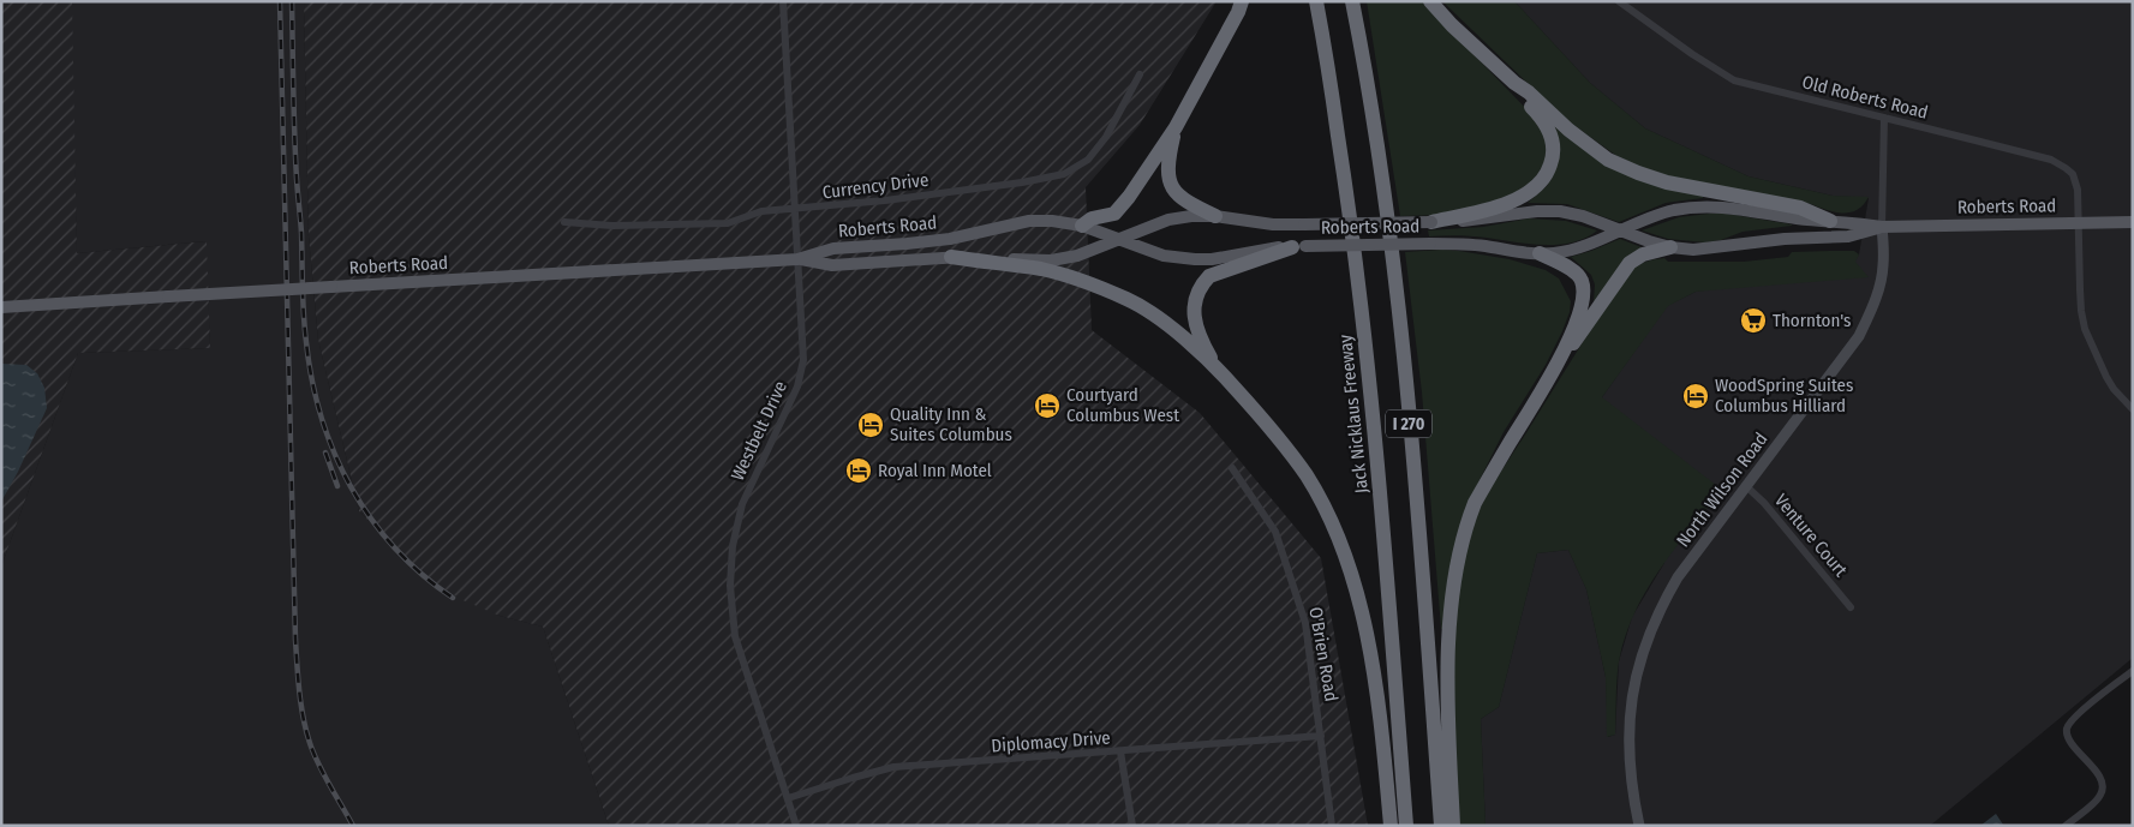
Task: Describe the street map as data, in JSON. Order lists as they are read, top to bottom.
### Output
{
  "streets": {
    "highway": ["Jack Nicklaus Freeway", "I 270"],
    "main road": ["Roberts Road", "North Wilson Road"],
    "street": [
      "Old Roberts Road",
      "Currency Drive",
      "Westbelt Drive",
      "Venture Court",
      "O'Brien Road",
      "Diplomacy Drive"
    ]
  },
  "crossings": [
    ["Old Roberts Road", "Roberts Road"],
    ["Old Roberts Road", "North Wilson Road"],
    ["Currency Drive", "Westbelt Drive"],
    ["Roberts Road", "Westbelt Drive"],
    ["Roberts Road", "North Wilson Road"],
    ["Westbelt Drive", "Diplomacy Drive"],
    ["North Wilson Road", "Venture Court"],
    ["O'Brien Road", "Diplomacy Drive"]
  ],
  "places": {
    "supermarket": ["Thornton's"],
    "hotel": [
      "WoodSpring Suites Columbus Hilliard",
      "Courtyard Columbus West",
      "Quality Inn & Suites Columbus",
      "Royal Inn Motel"
    ]
  }
}
